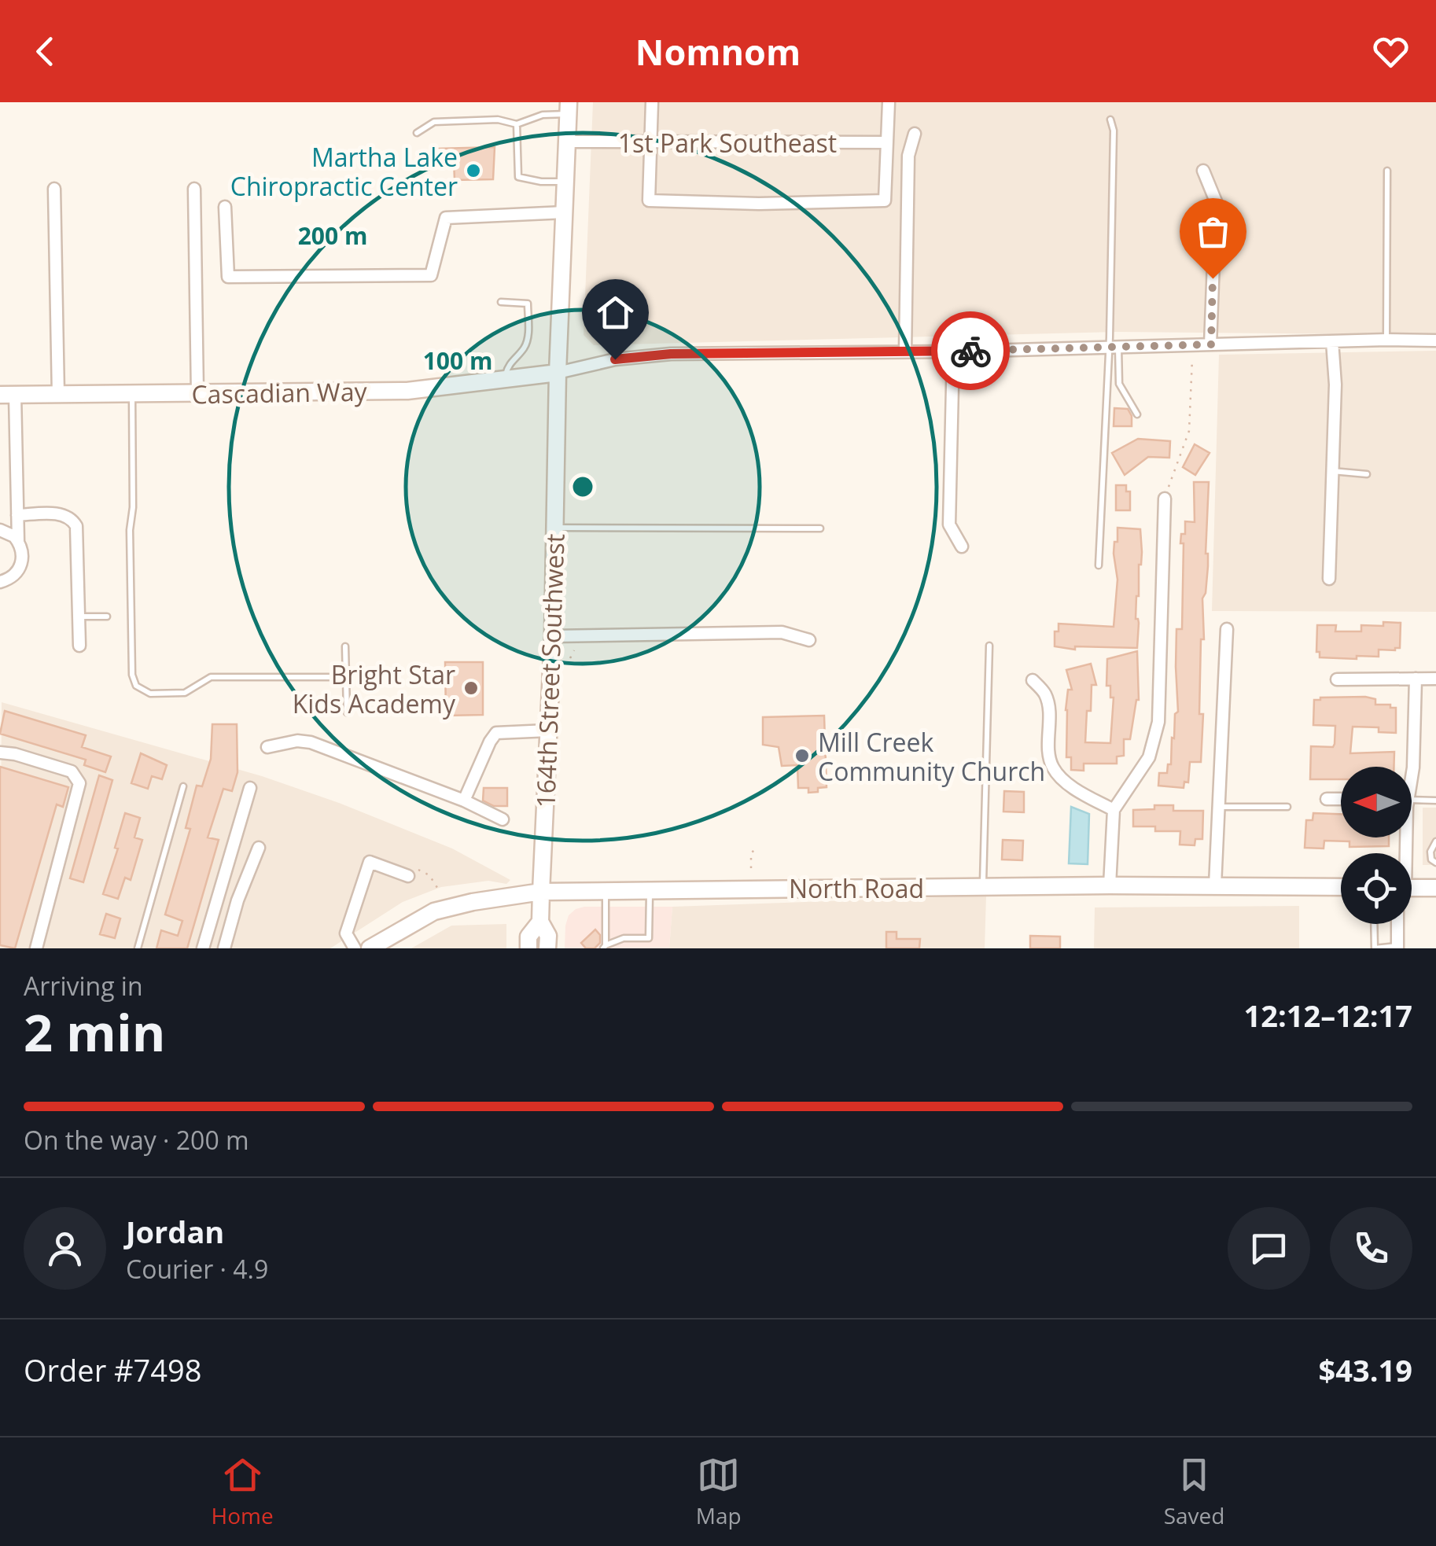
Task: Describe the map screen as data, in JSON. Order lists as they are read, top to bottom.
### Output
{
  "streets": {
    "street": [
      "1st Park Southeast",
      "Cascadian Way",
      "164th Street Southwest",
      "North Road"
    ]
  },
  "crossings": [
    ["1st Park Southeast", "164th Street Southwest"],
    ["Cascadian Way", "164th Street Southwest"],
    ["164th Street Southwest", "North Road"]
  ],
  "places": ["Martha Lake Chiropractic Center", "Bright Star Kids Academy", "Mill Creek Community Church"],
  "north": "left",
  "page": {
    "header": "Nomnom",
    "heading": ["2 min", "Arriving in", "12:12–12:17"],
    "panel": [
      "Jordan",
      "Courier · 4.9",
      "Order #7498",
      "$43.19"
    ],
    "bar": "On the way · 200 m",
    "tabs": ["Home", "Map", "Saved"]
  },
  "rings": ["200 m", "100 m"]
}
